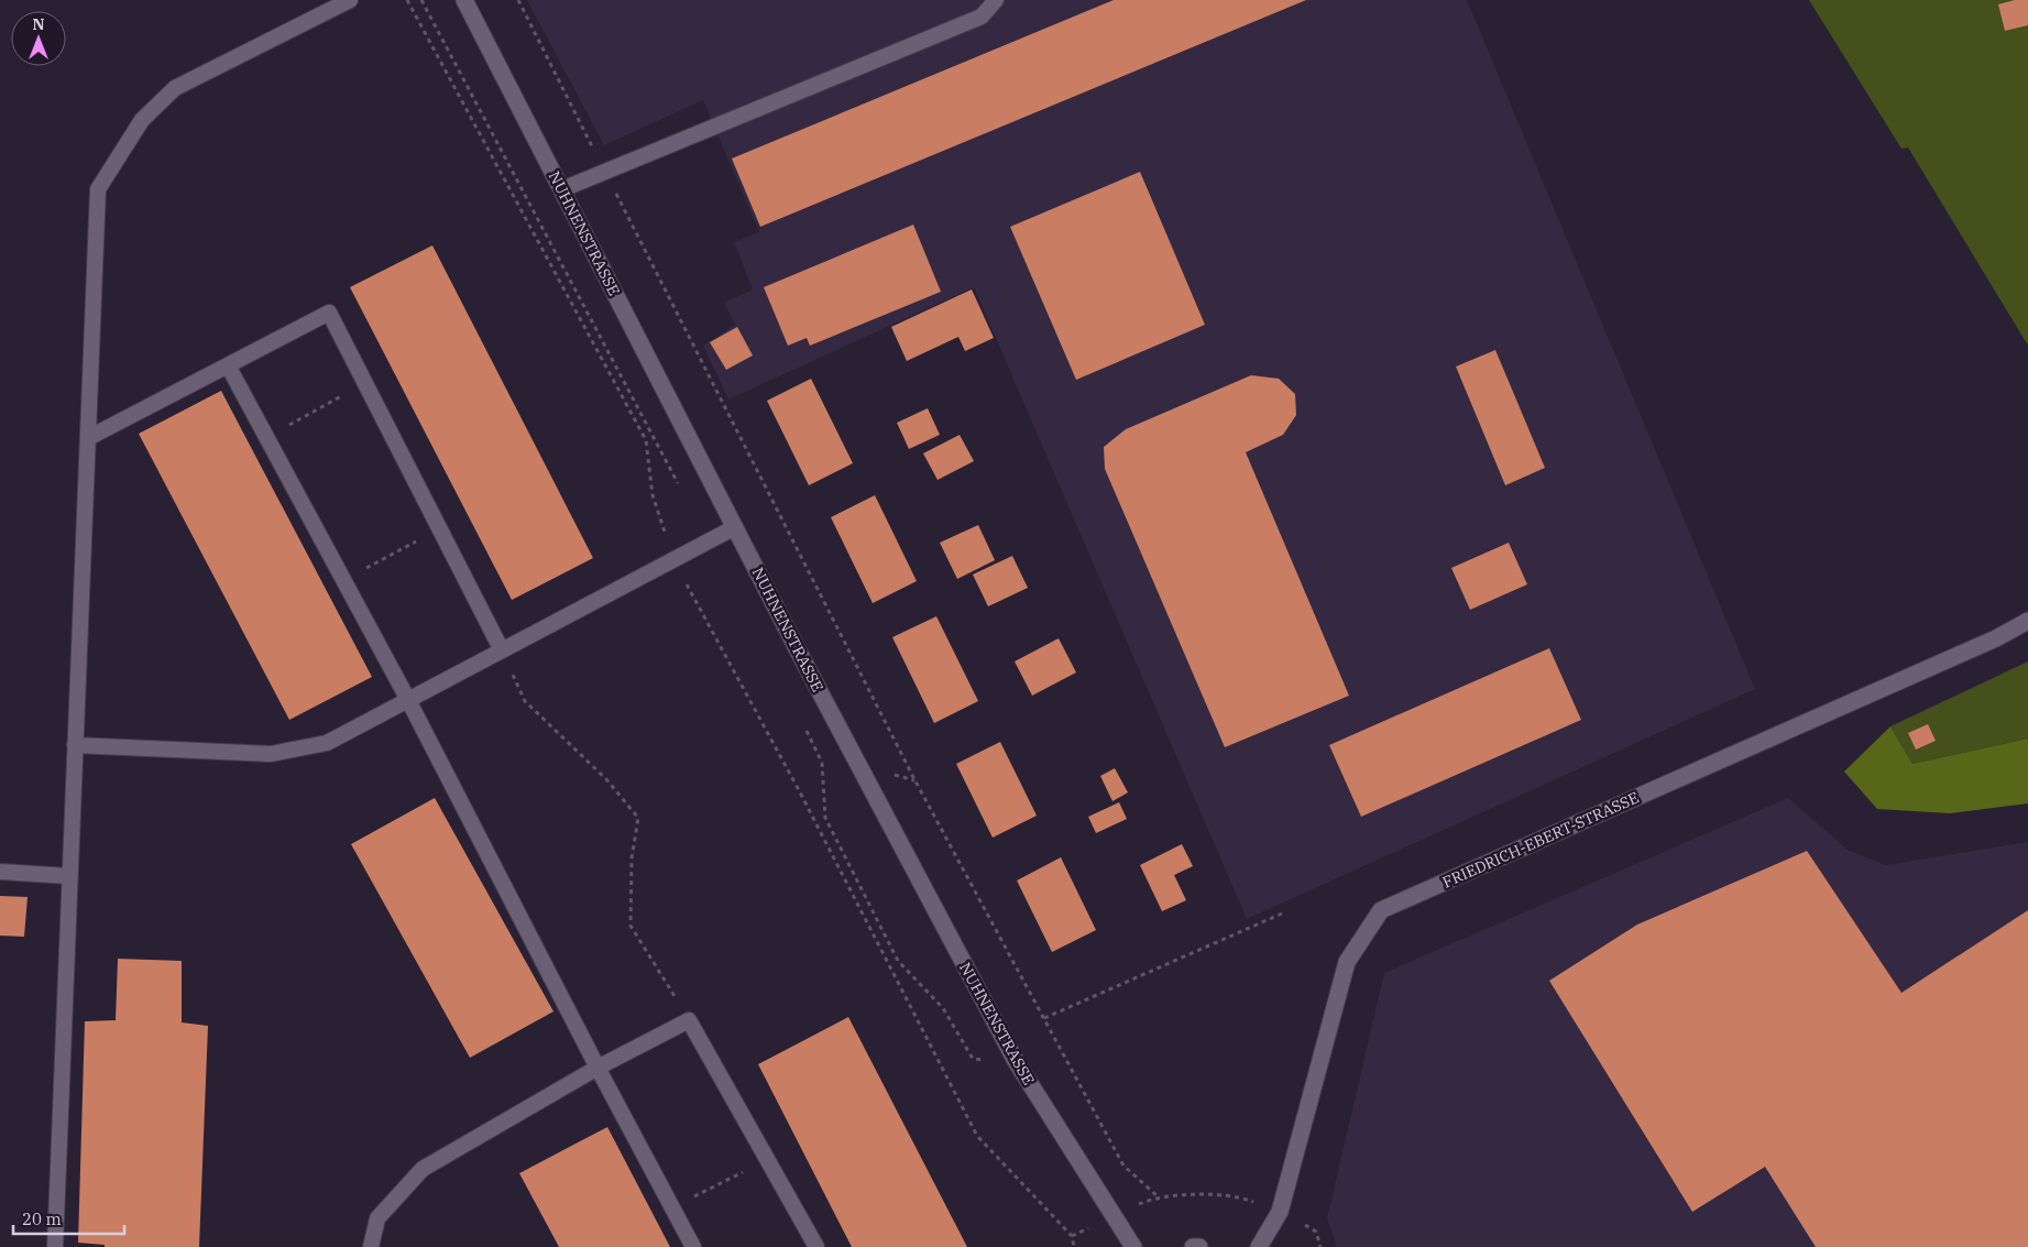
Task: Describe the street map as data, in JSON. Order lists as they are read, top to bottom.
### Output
{
  "streets": {
    "main road": ["NUHNENSTRASSE", "FRIEDRICH-EBERT-STRASSE"]
  },
  "scale_bar": "20 m",
  "north": "top"
}
